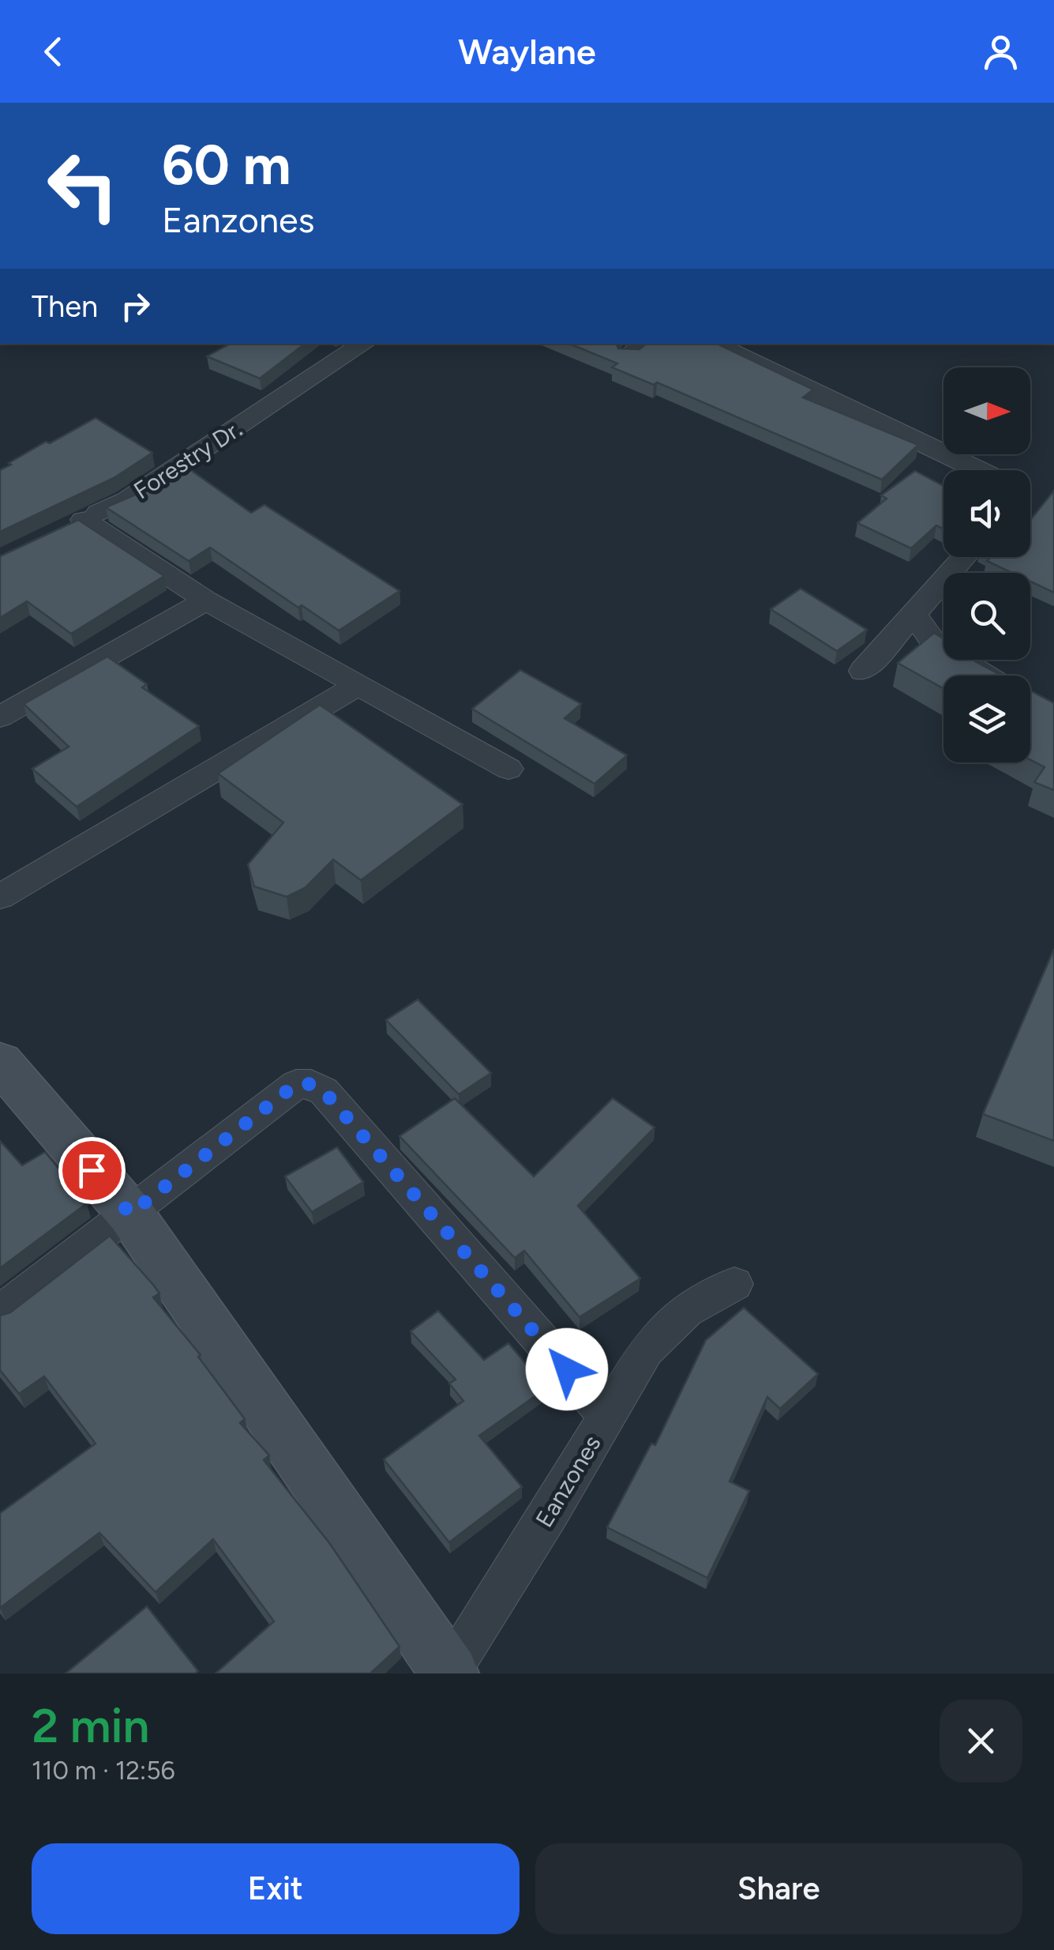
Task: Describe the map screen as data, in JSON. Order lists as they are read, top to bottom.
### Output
{
  "streets": {
    "street": ["Forestry Dr.", "Eanzones"]
  },
  "north": "right",
  "page": {
    "header": "Waylane",
    "turn": ["60 m", "Eanzones"],
    "then": "Then",
    "heading": ["2 min", "110 m · 12:56"],
    "buttons": ["Exit", "Share"]
  }
}
